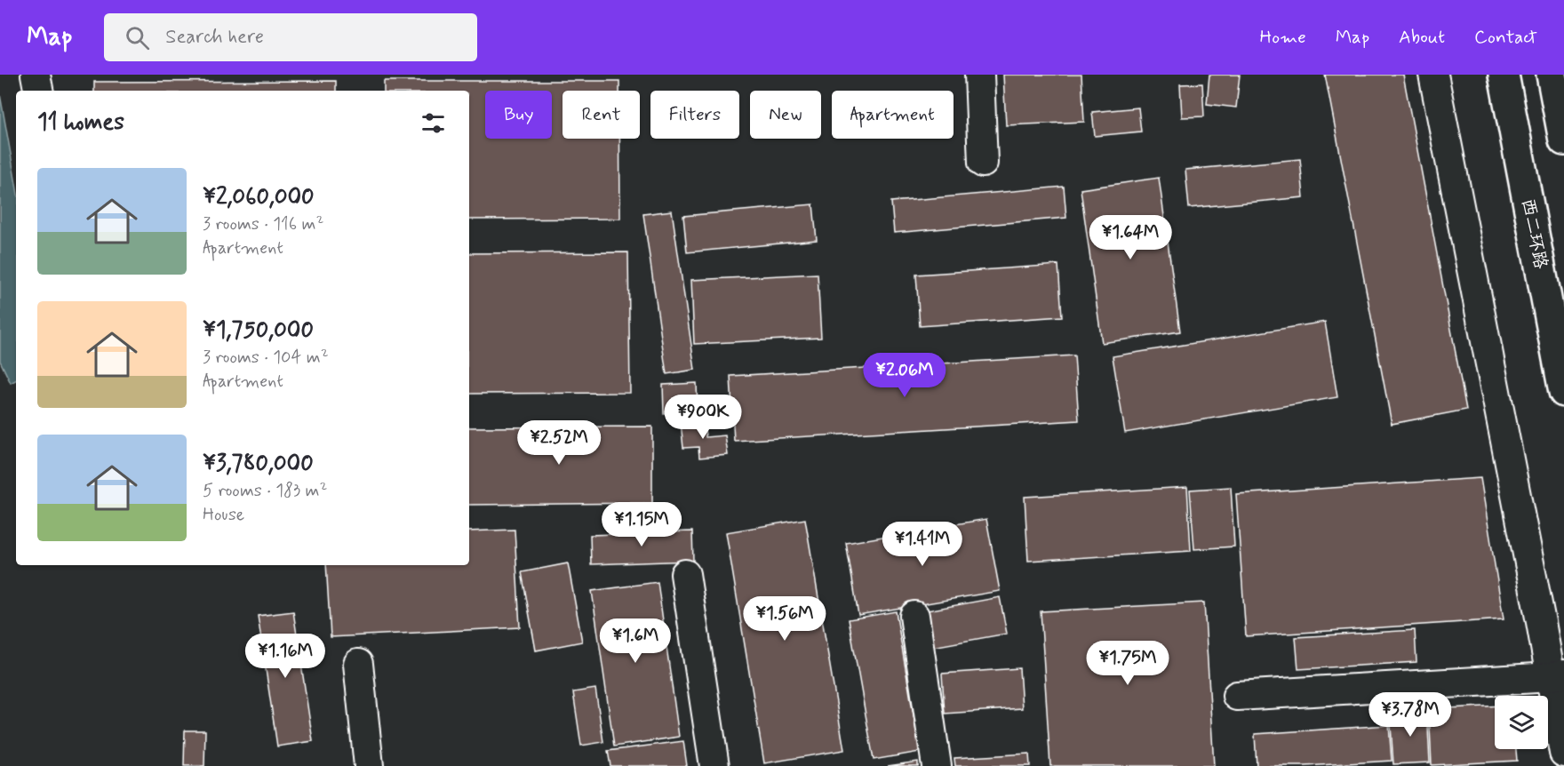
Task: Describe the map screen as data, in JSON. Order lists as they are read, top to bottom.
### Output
{
  "streets": {
    "main road": ["西二环路"]
  },
  "page": {
    "header": "Map",
    "search": "Search here",
    "nav": [
      "Home",
      "Map",
      "About",
      "Contact"
    ],
    "chip": [
      "Buy",
      "Rent",
      "Filters",
      "New",
      "Apartment"
    ],
    "heading": "11 homes",
    "list": [
      {
        "name": "¥2,060,000",
        "note": "3 rooms · 116 m² · Apartment"
      },
      {
        "name": "¥1,750,000",
        "note": "3 rooms · 104 m² · Apartment"
      },
      {
        "name": "¥3,780,000",
        "note": "5 rooms · 183 m² · House"
      }
    ],
    "price": [
      "¥1.64M",
      "¥2.06M",
      "¥900K",
      "¥2.52M",
      "¥1.15M",
      "¥1.41M",
      "¥1.56M",
      "¥1.6M",
      "¥1.16M",
      "¥1.75M",
      "¥3.78M"
    ]
  }
}
